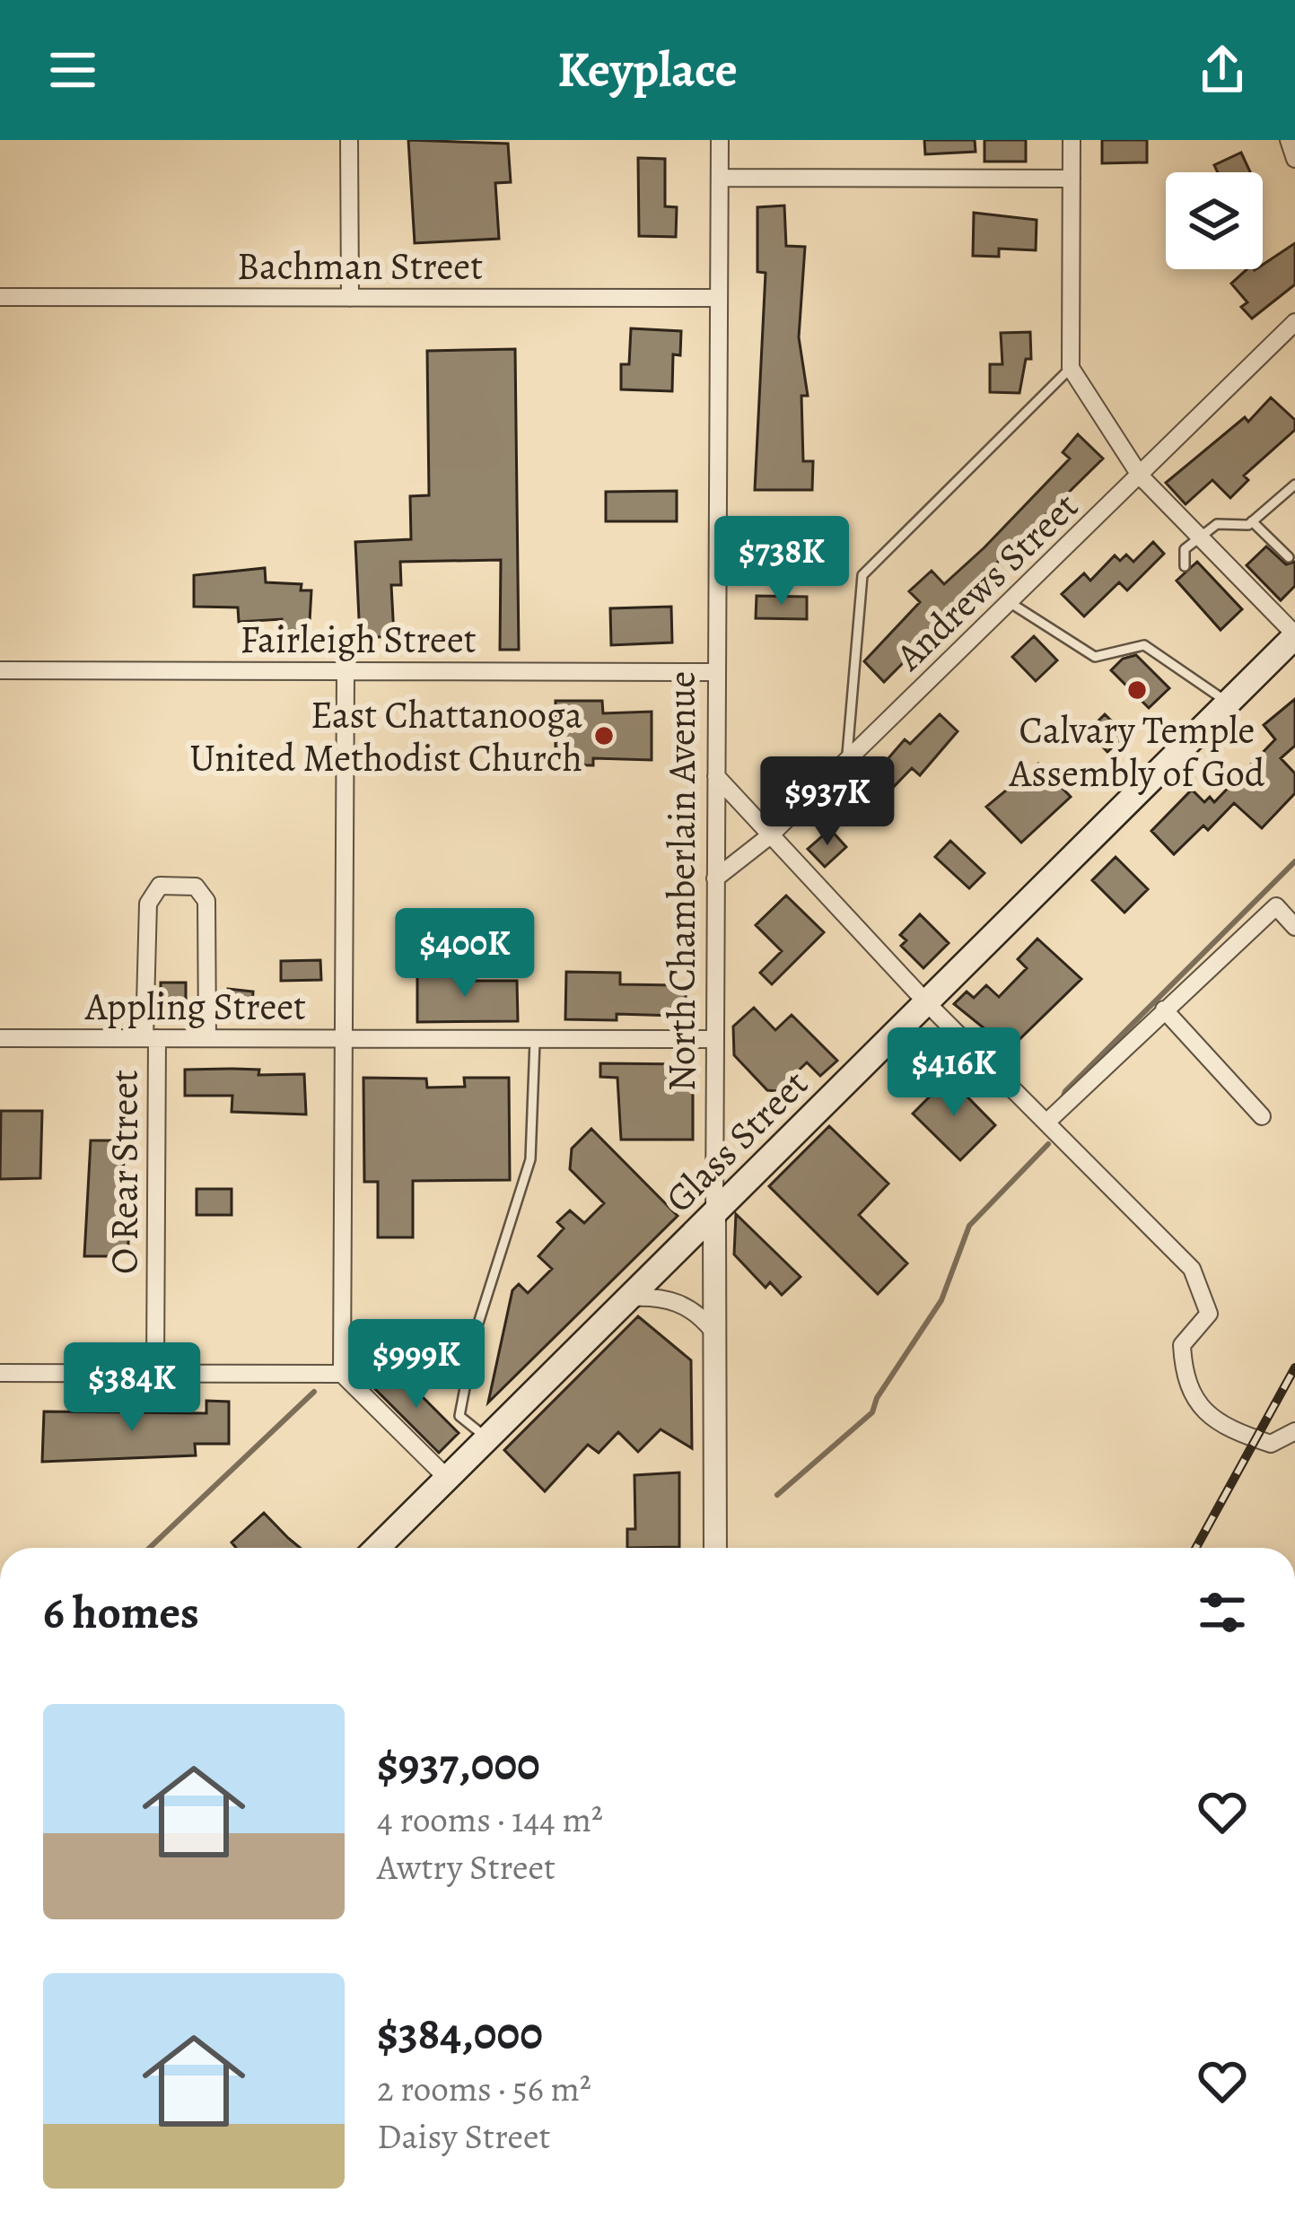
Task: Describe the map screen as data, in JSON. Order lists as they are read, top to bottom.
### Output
{
  "streets": {
    "main road": ["Glass Street"],
    "street": [
      "Bachman Street",
      "Andrews Street",
      "Fairleigh Street",
      "North Chamberlain Avenue",
      "Appling Street",
      "O Rear Street"
    ]
  },
  "crossings": [
    ["Bachman Street", "North Chamberlain Avenue"],
    ["Andrews Street", "North Chamberlain Avenue"],
    ["Fairleigh Street", "North Chamberlain Avenue"],
    ["North Chamberlain Avenue", "Appling Street"],
    ["North Chamberlain Avenue", "Glass Street"],
    ["Appling Street", "O Rear Street"]
  ],
  "places": ["Calvary Temple Assembly of God", "East Chattanooga United Methodist Church"],
  "page": {
    "header": "Keyplace",
    "price": [
      "$738K",
      "$937K",
      "$400K",
      "$416K",
      "$999K",
      "$384K"
    ],
    "heading": "6 homes",
    "list": [
      {
        "name": "$937,000",
        "note": "4 rooms · 144 m² · Awtry Street"
      },
      {
        "name": "$384,000",
        "note": "2 rooms · 56 m² · Daisy Street"
      }
    ]
  }
}
